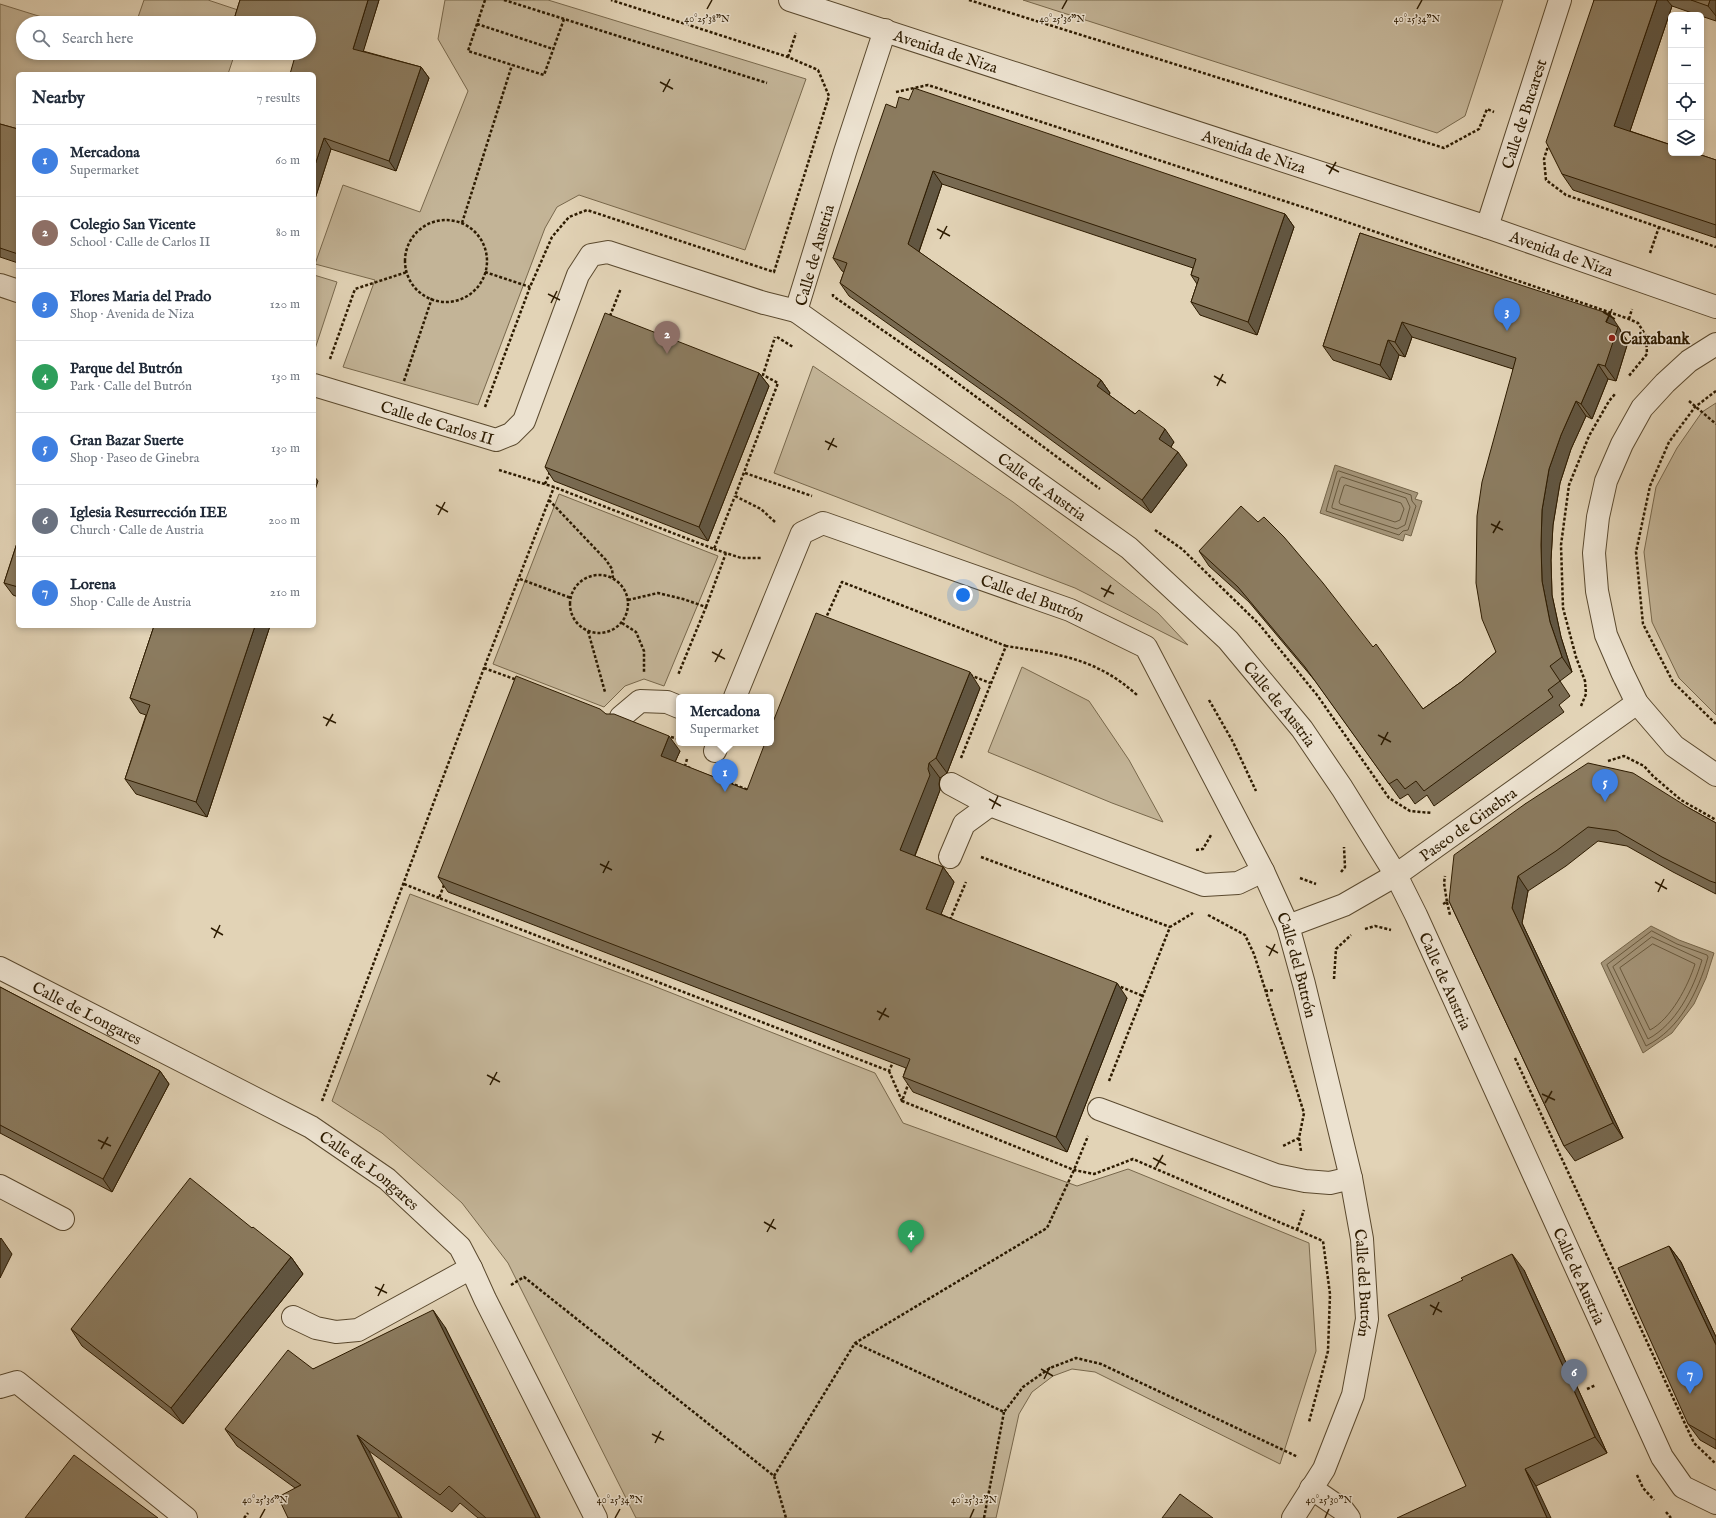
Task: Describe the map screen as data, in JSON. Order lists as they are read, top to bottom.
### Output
{
  "streets": {
    "street": [
      "Avenida de Niza",
      "Calle de Bucarest",
      "Calle de Austria",
      "Calle de Carlos II",
      "Calle del Butrón",
      "Paseo de Ginebra",
      "Calle de Longares"
    ]
  },
  "crossings": [
    ["Avenida de Niza", "Calle de Bucarest"],
    ["Avenida de Niza", "Calle de Austria"],
    ["Calle de Austria", "Calle de Carlos II"],
    ["Calle de Austria", "Paseo de Ginebra"],
    ["Calle del Butrón", "Paseo de Ginebra"]
  ],
  "places": ["Caixabank"],
  "page": {
    "map_buttons": ["+", "−"],
    "search": "Search here",
    "heading": ["Nearby", "7 results"],
    "list": [
      {
        "mark": "1",
        "name": "Mercadona",
        "note": "Supermarket",
        "value": "60 m"
      },
      {
        "mark": "2",
        "name": "Colegio San Vicente",
        "note": "School · Calle de Carlos II",
        "value": "80 m"
      },
      {
        "mark": "3",
        "name": "Flores Maria del Prado",
        "note": "Shop · Avenida de Niza",
        "value": "120 m"
      },
      {
        "mark": "4",
        "name": "Parque del Butrón",
        "note": "Park · Calle del Butrón",
        "value": "130 m"
      },
      {
        "mark": "5",
        "name": "Gran Bazar Suerte",
        "note": "Shop · Paseo de Ginebra",
        "value": "130 m"
      },
      {
        "mark": "6",
        "name": "Iglesia Resurrección IEE",
        "note": "Church · Calle de Austria",
        "value": "200 m"
      },
      {
        "mark": "7",
        "name": "Lorena",
        "note": "Shop · Calle de Austria",
        "value": "210 m"
      }
    ],
    "pins": [
      "3",
      "2",
      "1",
      "5",
      "4",
      "6",
      "7"
    ],
    "popup": ["Mercadona", "Supermarket"]
  },
  "coordinates": [
    "40°25'38\"N",
    "40°25'36\"N",
    "40°25'34\"N",
    "40°25'32\"N",
    "40°25'30\"N"
  ]
}
